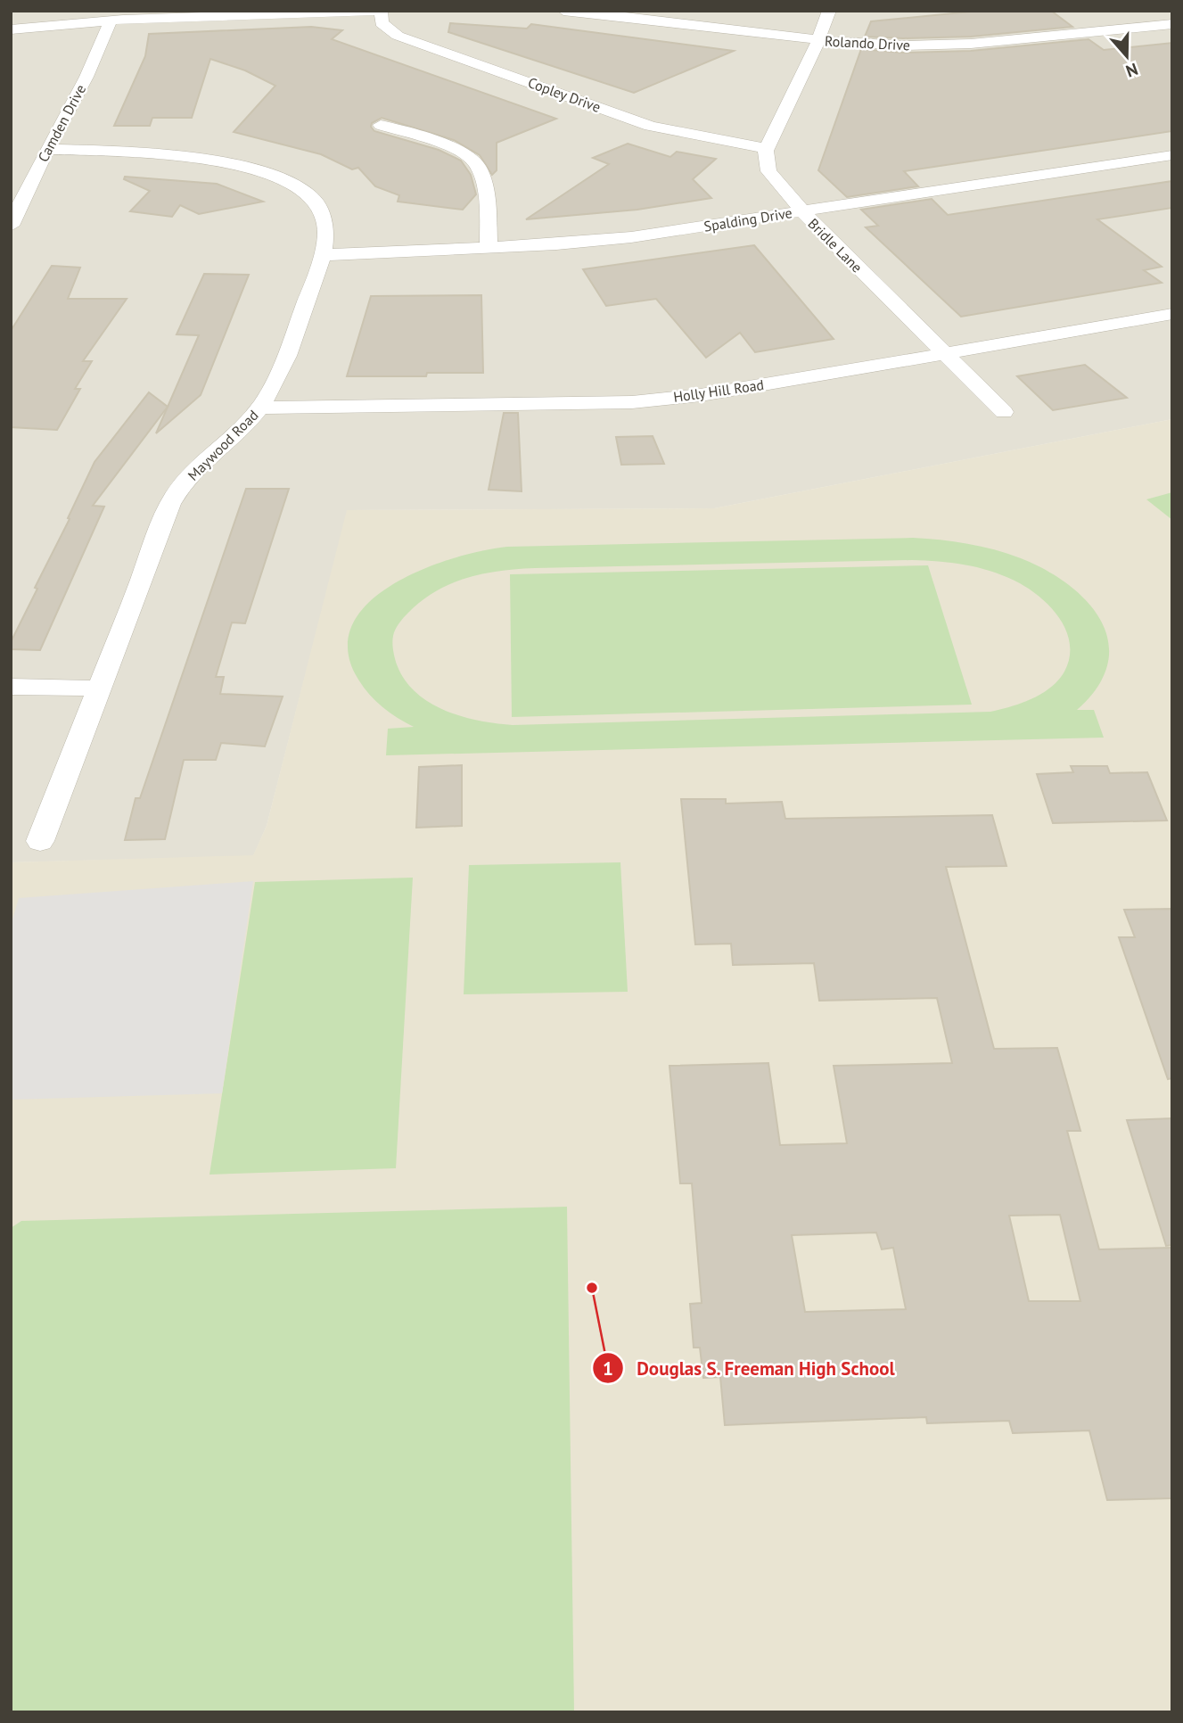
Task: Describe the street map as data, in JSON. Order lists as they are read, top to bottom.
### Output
{
  "streets": {
    "street": [
      "Rolando Drive",
      "Copley Drive",
      "Camden Drive",
      "Spalding Drive",
      "Bridle Lane",
      "Holly Hill Road",
      "Maywood Road"
    ]
  },
  "crossings": [
    ["Copley Drive", "Bridle Lane"],
    ["Camden Drive", "Maywood Road"],
    ["Spalding Drive", "Bridle Lane"],
    ["Spalding Drive", "Maywood Road"],
    ["Bridle Lane", "Holly Hill Road"],
    ["Holly Hill Road", "Maywood Road"]
  ],
  "places": ["Douglas S. Freeman High School"],
  "north": "bottom"
}
